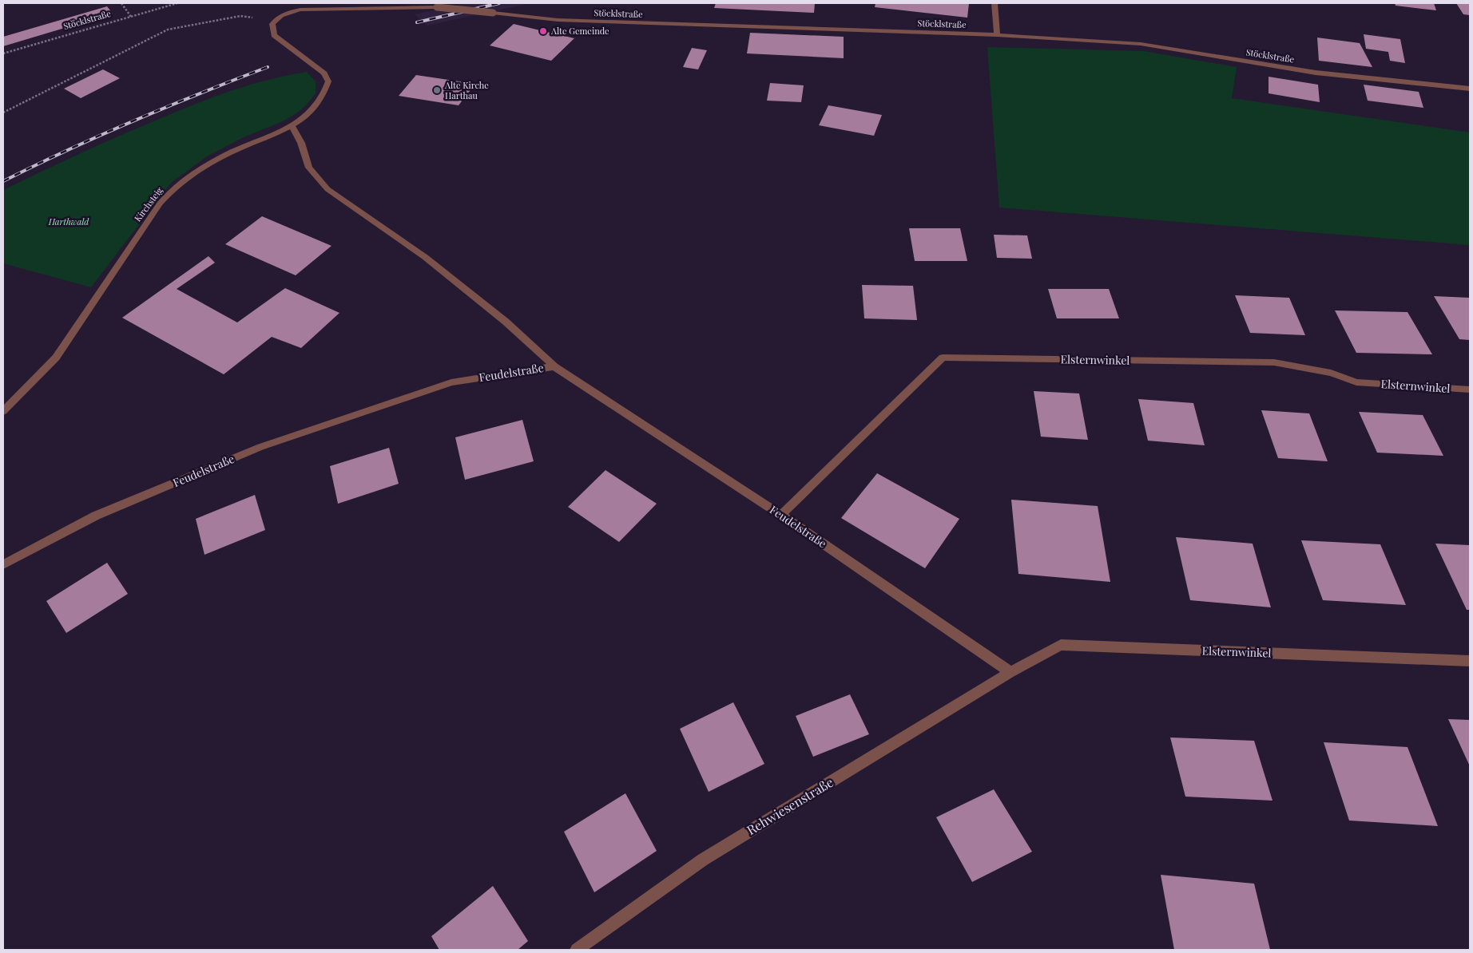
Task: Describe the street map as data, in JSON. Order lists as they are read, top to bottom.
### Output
{
  "streets": {
    "street": [
      "Stöcklstraße",
      "Kirchsteig",
      "Elsternwinkel",
      "Feudelstraße",
      "Rehwiesenstraße"
    ]
  },
  "crossings": [
    ["Stöcklstraße", "Kirchsteig"],
    ["Elsternwinkel", "Feudelstraße"],
    ["Elsternwinkel", "Rehwiesenstraße"],
    ["Feudelstraße", "Rehwiesenstraße"]
  ],
  "parks": ["Harthwald"],
  "places": ["Alte Gemeinde", "Alte Kirche Harthau"]
}
